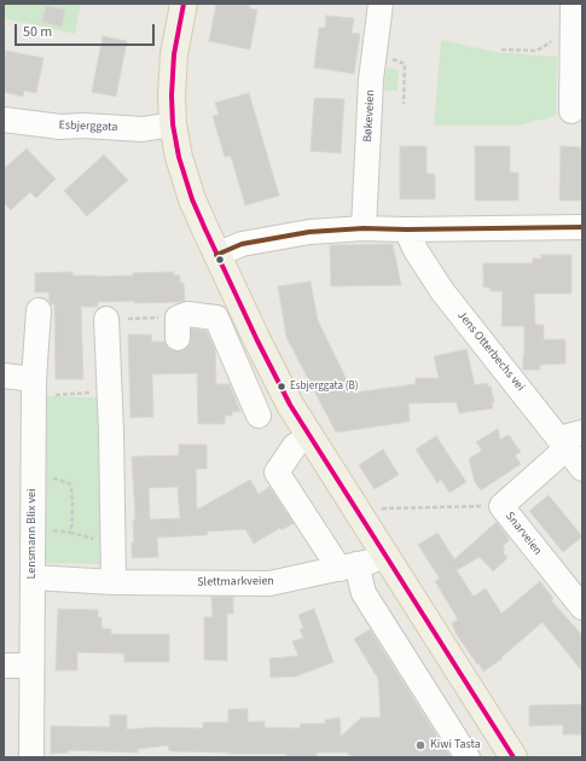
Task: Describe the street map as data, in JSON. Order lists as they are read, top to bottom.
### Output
{
  "streets": {
    "street": [
      "Bøkeveien",
      "Esbjerggata",
      "Jens Otterbechs vei",
      "Lensmann Blix vei",
      "Snarveien",
      "Slettmarkveien"
    ]
  },
  "crossings": [
    ["Jens Otterbechs vei", "Snarveien"],
    ["Lensmann Blix vei", "Slettmarkveien"]
  ],
  "places": ["Esbjerggata (B)", "Kiwi Tasta"],
  "scale_bar": "50 m"
}
